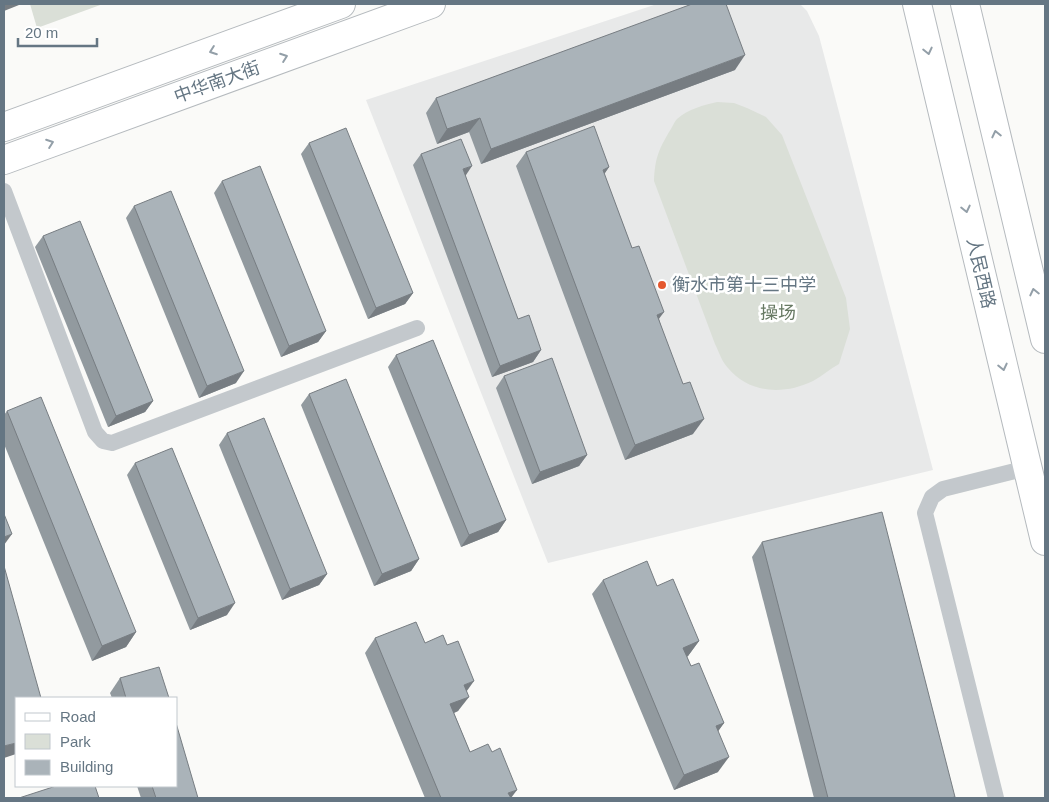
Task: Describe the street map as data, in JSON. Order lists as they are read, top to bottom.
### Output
{
  "streets": {
    "main road": ["中华南大街", "人民西路"]
  },
  "parks": ["操场"],
  "places": ["衡水市第十三中学"],
  "legend": ["Road", "Park", "Building"],
  "scale_bar": "20 m"
}
